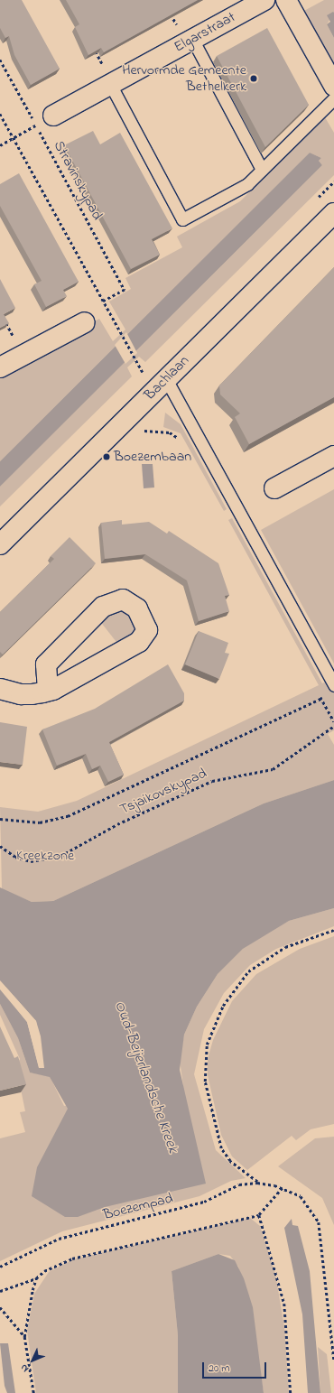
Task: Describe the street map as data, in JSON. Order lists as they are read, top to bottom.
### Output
{
  "streets": {
    "street": ["Elgarstraat", "Bachlaan"],
    "path": ["Stravinskypad", "Tsjaikovskypad", "Boezempad"]
  },
  "water": ["Oud-Beijerlandsche Kreek"],
  "parks": ["Kreekzone"],
  "places": ["Hervormde Gemeente Bethelkerk", "Boezembaan"],
  "scale_bar": "20 m",
  "north": "bottom left"
}
